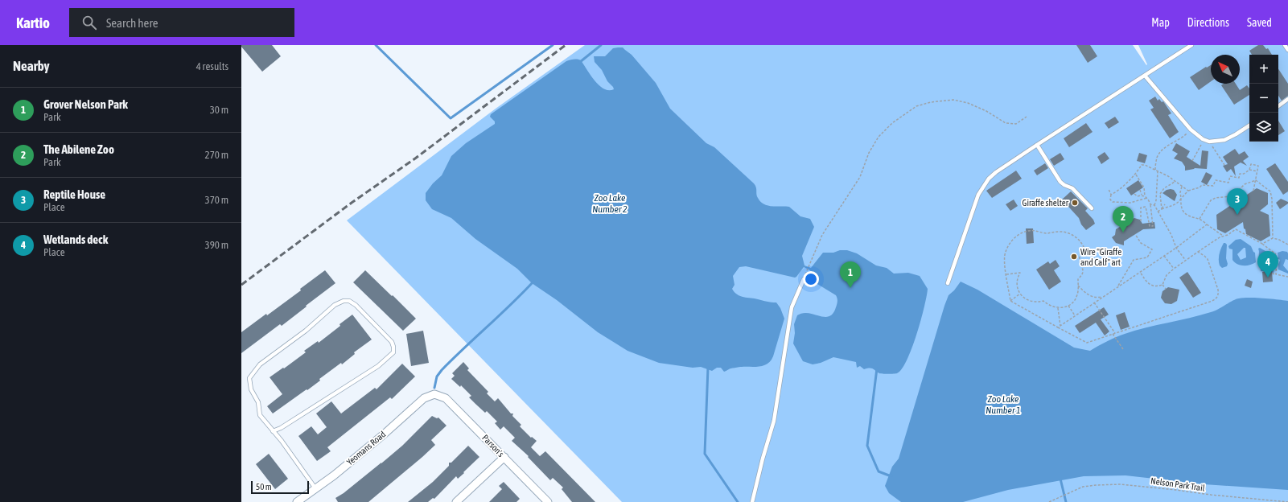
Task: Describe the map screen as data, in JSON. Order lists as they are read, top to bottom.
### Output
{
  "streets": {
    "street": ["Parson's", "Yeomans Road"],
    "path": ["Nelson Park Trail"]
  },
  "crossings": [
    ["Parson's", "Yeomans Road"]
  ],
  "water": ["Zoo Lake Number 2", "Zoo Lake Number 1"],
  "places": ["Giraffe shelter", "Wire \"Giraffe and Calf\" art"],
  "scale_bar": "50 m",
  "north": "top left",
  "page": {
    "header": "Kartio",
    "search": "Search here",
    "nav": ["Map", "Directions", "Saved"],
    "heading": ["Nearby", "4 results"],
    "map_buttons": ["+", "−"],
    "list": [
      {
        "mark": "1",
        "name": "Grover Nelson Park",
        "note": "Park",
        "value": "30 m"
      },
      {
        "mark": "2",
        "name": "The Abilene Zoo",
        "note": "Park",
        "value": "270 m"
      },
      {
        "mark": "3",
        "name": "Reptile House",
        "note": "Place",
        "value": "370 m"
      },
      {
        "mark": "4",
        "name": "Wetlands deck",
        "note": "Place",
        "value": "390 m"
      }
    ],
    "pins": [
      "3",
      "2",
      "4",
      "1"
    ],
    "scale": "50 m"
  }
}
